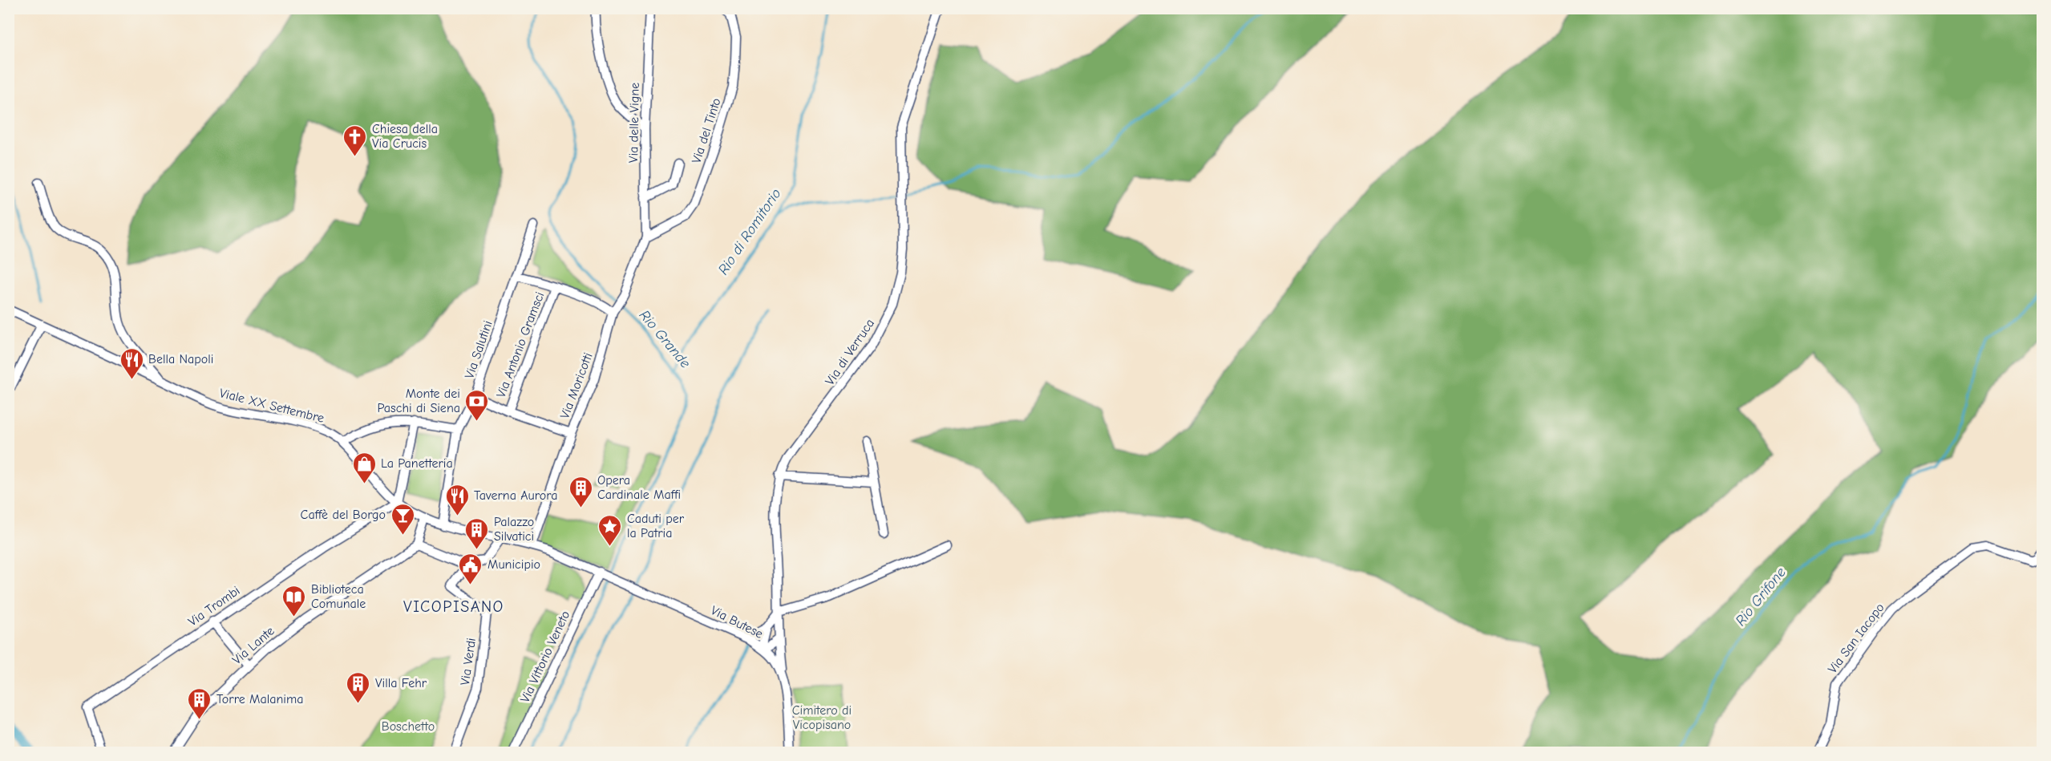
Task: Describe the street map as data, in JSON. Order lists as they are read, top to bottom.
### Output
{
  "streets": {
    "street": [
      "Via delle Vigne",
      "Via del Tinto",
      "Via Antonio Gramsci",
      "Via Salutini",
      "Via di Verruca",
      "Via Moricotti",
      "Viale XX Settembre",
      "Via Trombi",
      "Via Butese",
      "Via San Iacopo",
      "Via Lante",
      "Via Vittorio Veneto",
      "Via Verdi"
    ]
  },
  "crossings": [
    ["Via delle Vigne", "Via del Tinto"],
    ["Via delle Vigne", "Via Moricotti"],
    ["Via del Tinto", "Via Moricotti"],
    ["Via Salutini", "Viale XX Settembre"],
    ["Via di Verruca", "Via Butese"],
    ["Via Moricotti", "Via Butese"],
    ["Viale XX Settembre", "Via Trombi"],
    ["Viale XX Settembre", "Via Butese"],
    ["Via Butese", "Via Vittorio Veneto"]
  ],
  "districts": ["VICOPISANO"],
  "water": ["Rio di Romitorio", "Rio Grande", "Rio Grifone"],
  "parks": ["Cimitero di Vicopisano", "Boschetto"],
  "places": {
    "church": ["Chiesa della Via Crucis"],
    "restaurant": ["Bella Napoli", "Taverna Aurora"],
    "bank": ["Monte dei Paschi di Siena"],
    "shop": ["La Panetteria"],
    "building": [
      "Opera Cardinale Maffi",
      "Palazzo Silvatici",
      "Villa Fehr",
      "Torre Malanima"
    ],
    "bar": ["Caffè del Borgo"],
    "place": ["Caduti per la Patria"],
    "public building": ["Municipio"],
    "library": ["Biblioteca Comunale"]
  }
}
